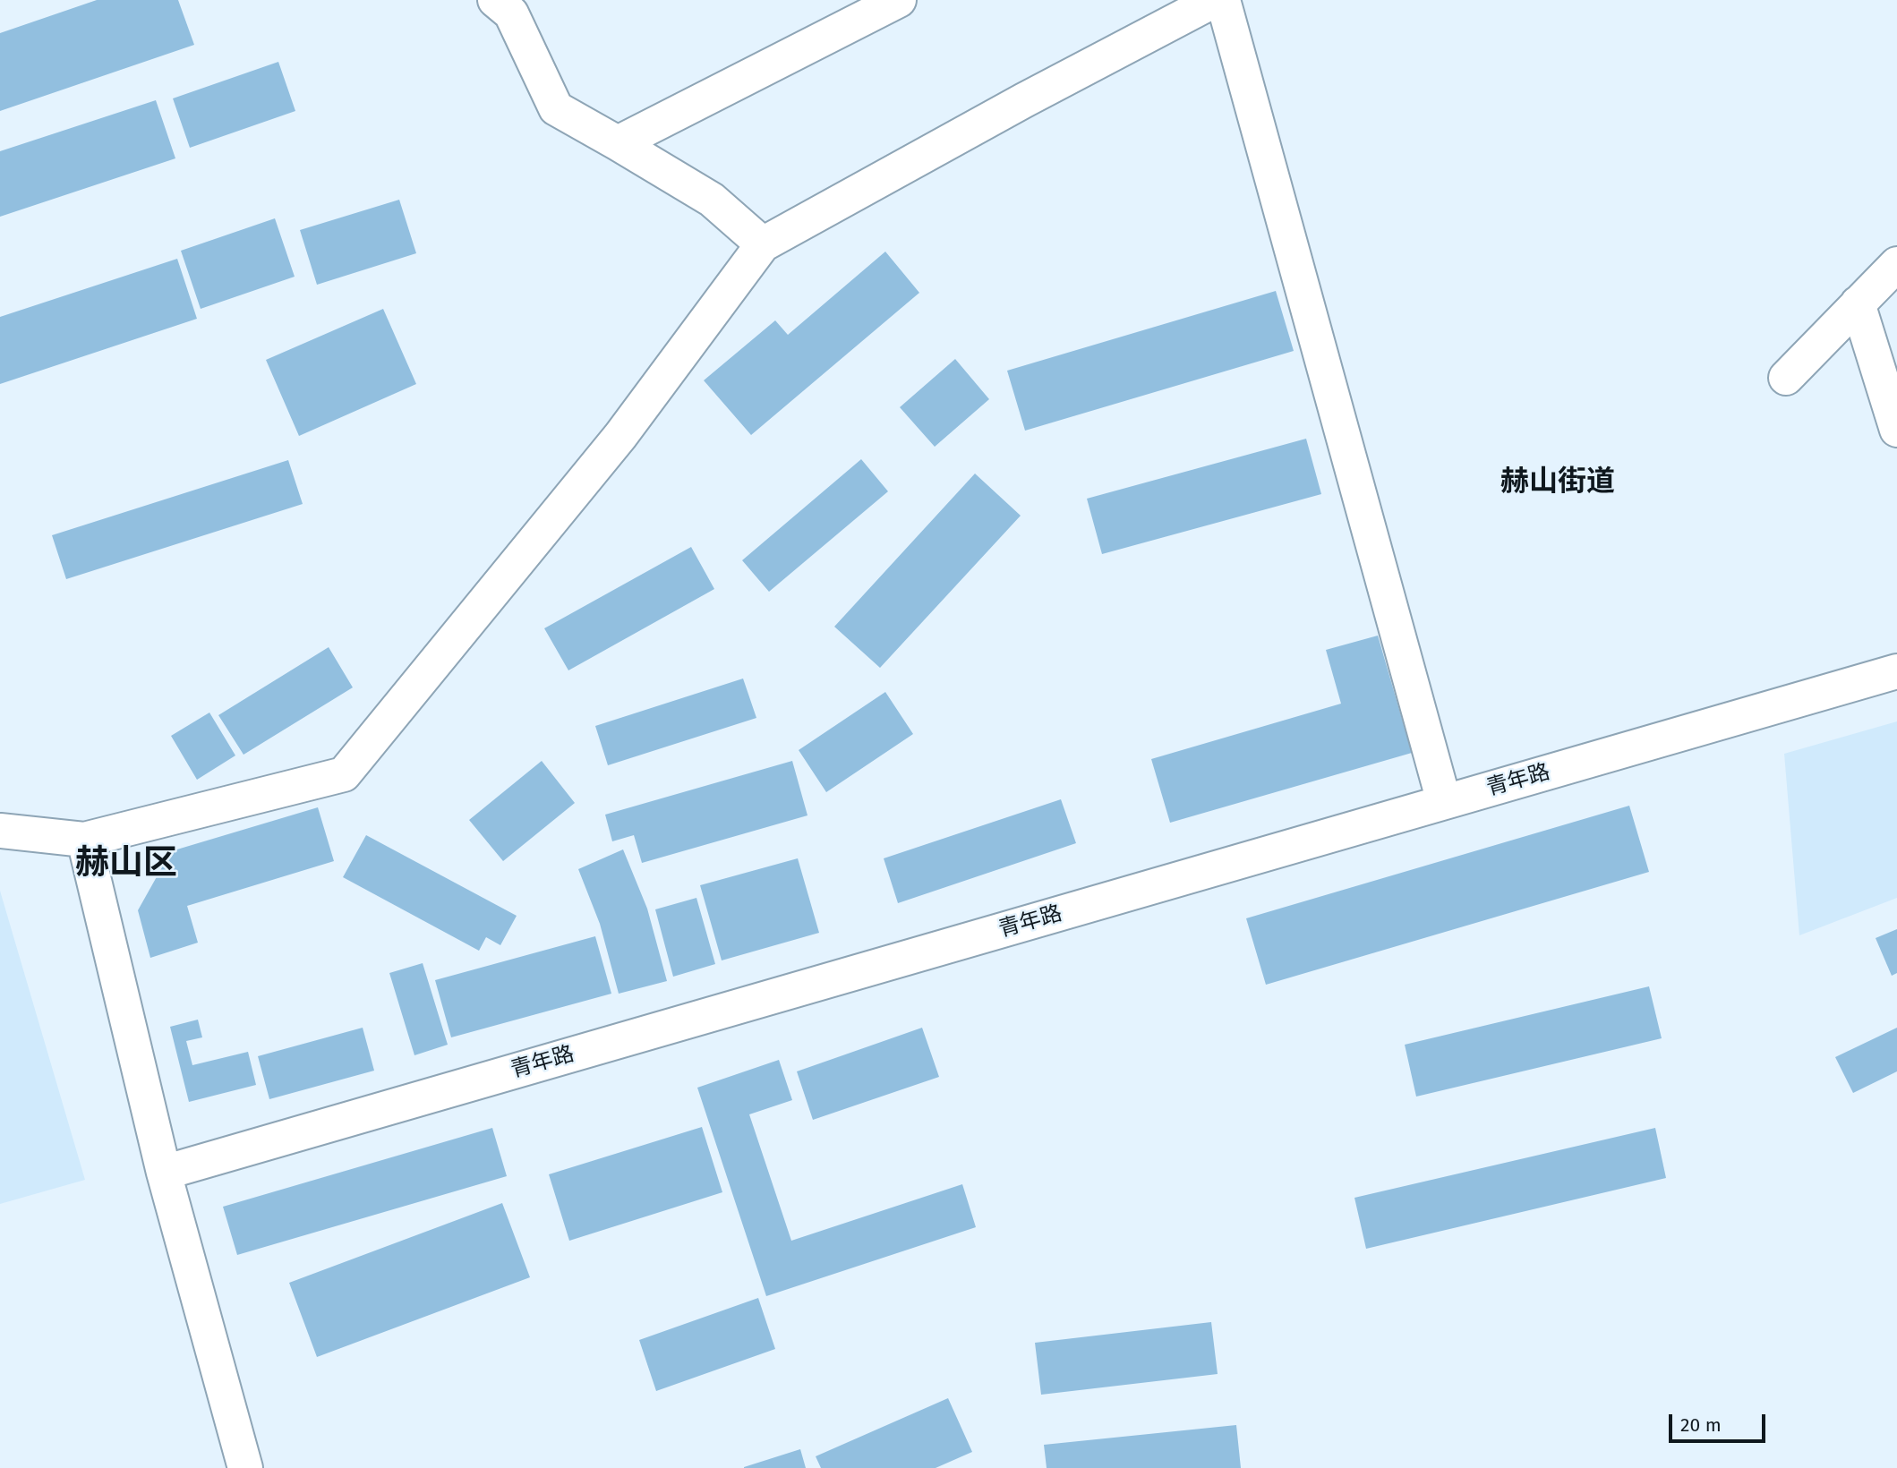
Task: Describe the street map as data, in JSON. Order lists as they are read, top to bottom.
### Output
{
  "streets": {
    "street": ["青年路"]
  },
  "districts": ["赫山街道", "赫山区"],
  "scale_bar": "20 m"
}
